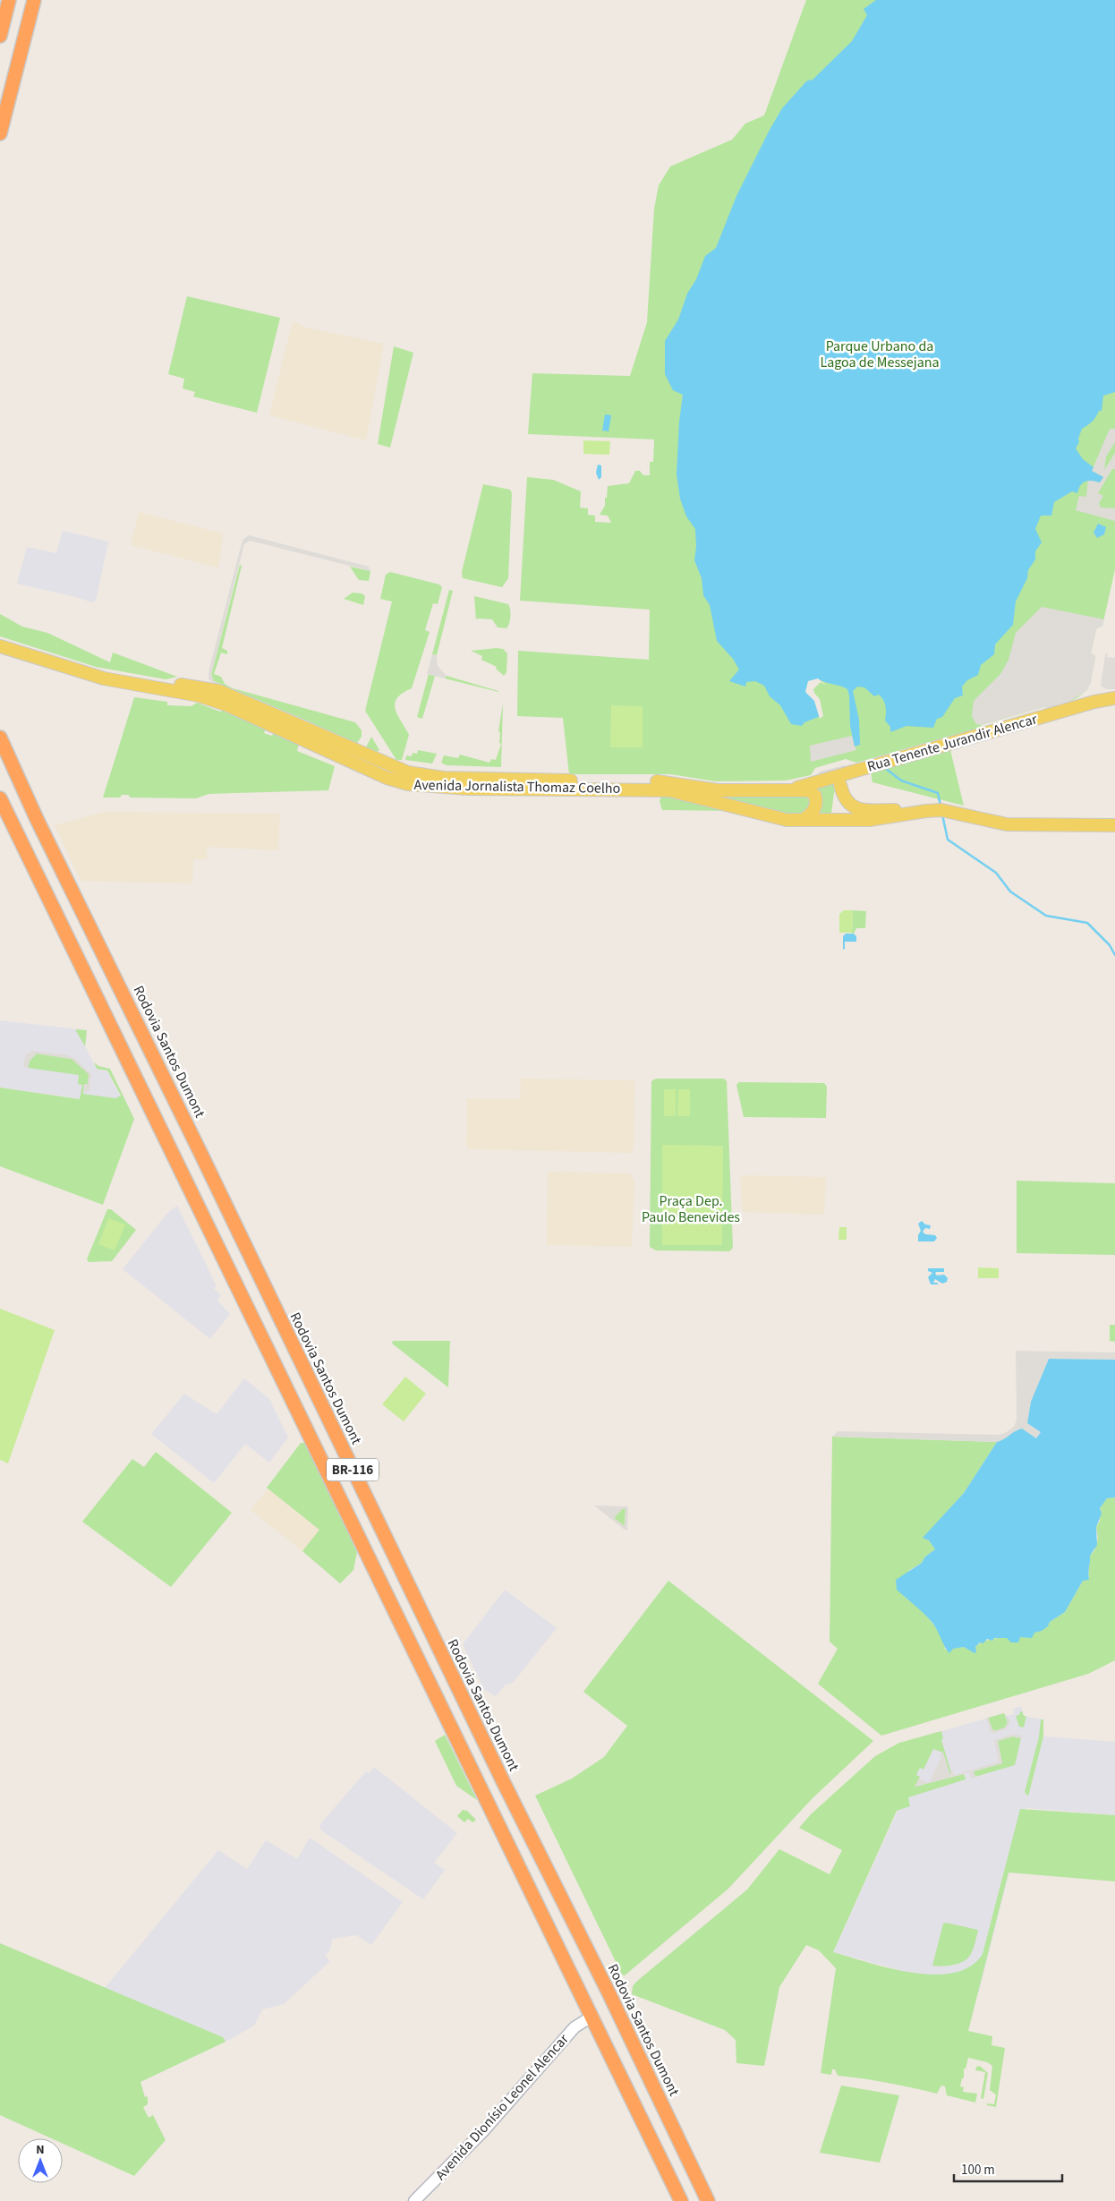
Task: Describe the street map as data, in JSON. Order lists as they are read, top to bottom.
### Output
{
  "streets": {
    "highway": ["Rodovia Santos Dumont", "BR-116"],
    "main road": ["Rua Tenente Jurandir Alencar", "Avenida Jornalista Thomaz Coelho", "Avenida Dionísio Leonel Alencar"]
  },
  "crossings": [
    ["Rua Tenente Jurandir Alencar", "Avenida Jornalista Thomaz Coelho"],
    ["BR-116", "Avenida Dionísio Leonel Alencar"]
  ],
  "parks": ["Parque Urbano da Lagoa de Messejana", "Praça Dep. Paulo Benevides"],
  "scale_bar": "100 m",
  "north": "top"
}
